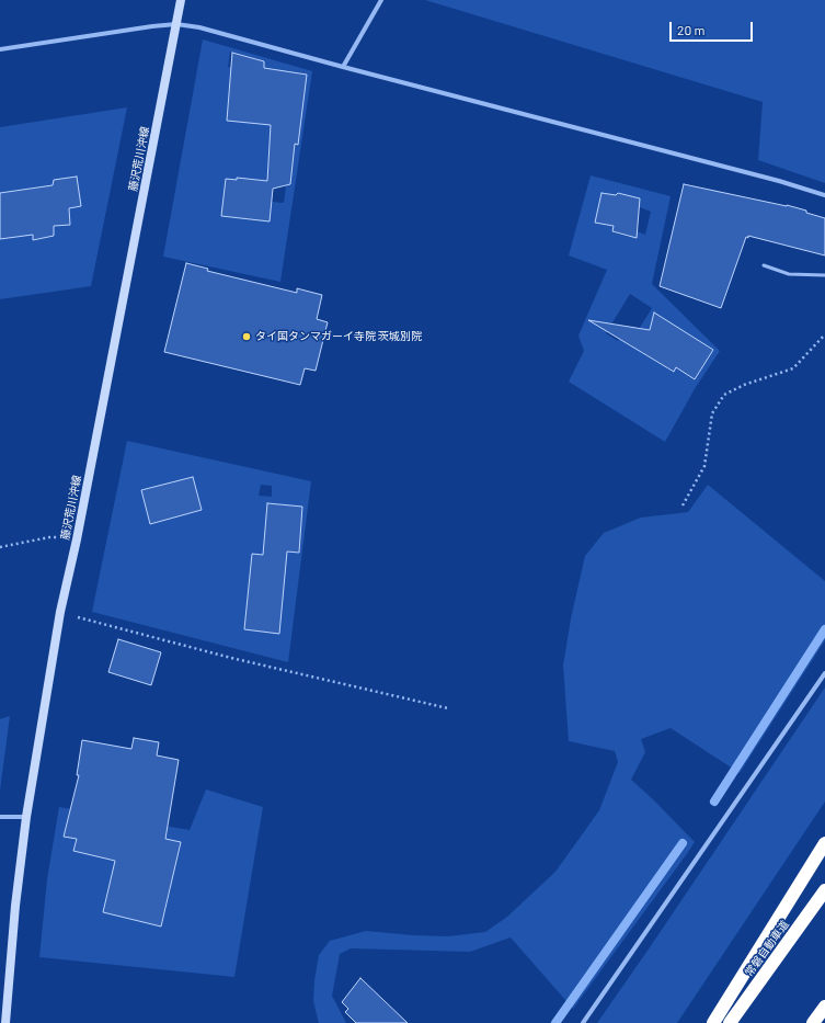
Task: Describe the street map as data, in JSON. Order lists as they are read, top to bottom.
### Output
{
  "streets": {
    "highway": ["常磐自動車道"],
    "main road": ["藤沢荒川沖線"]
  },
  "places": ["タイ国タンマガーイ寺院 茨城別院"],
  "scale_bar": "20 m"
}
